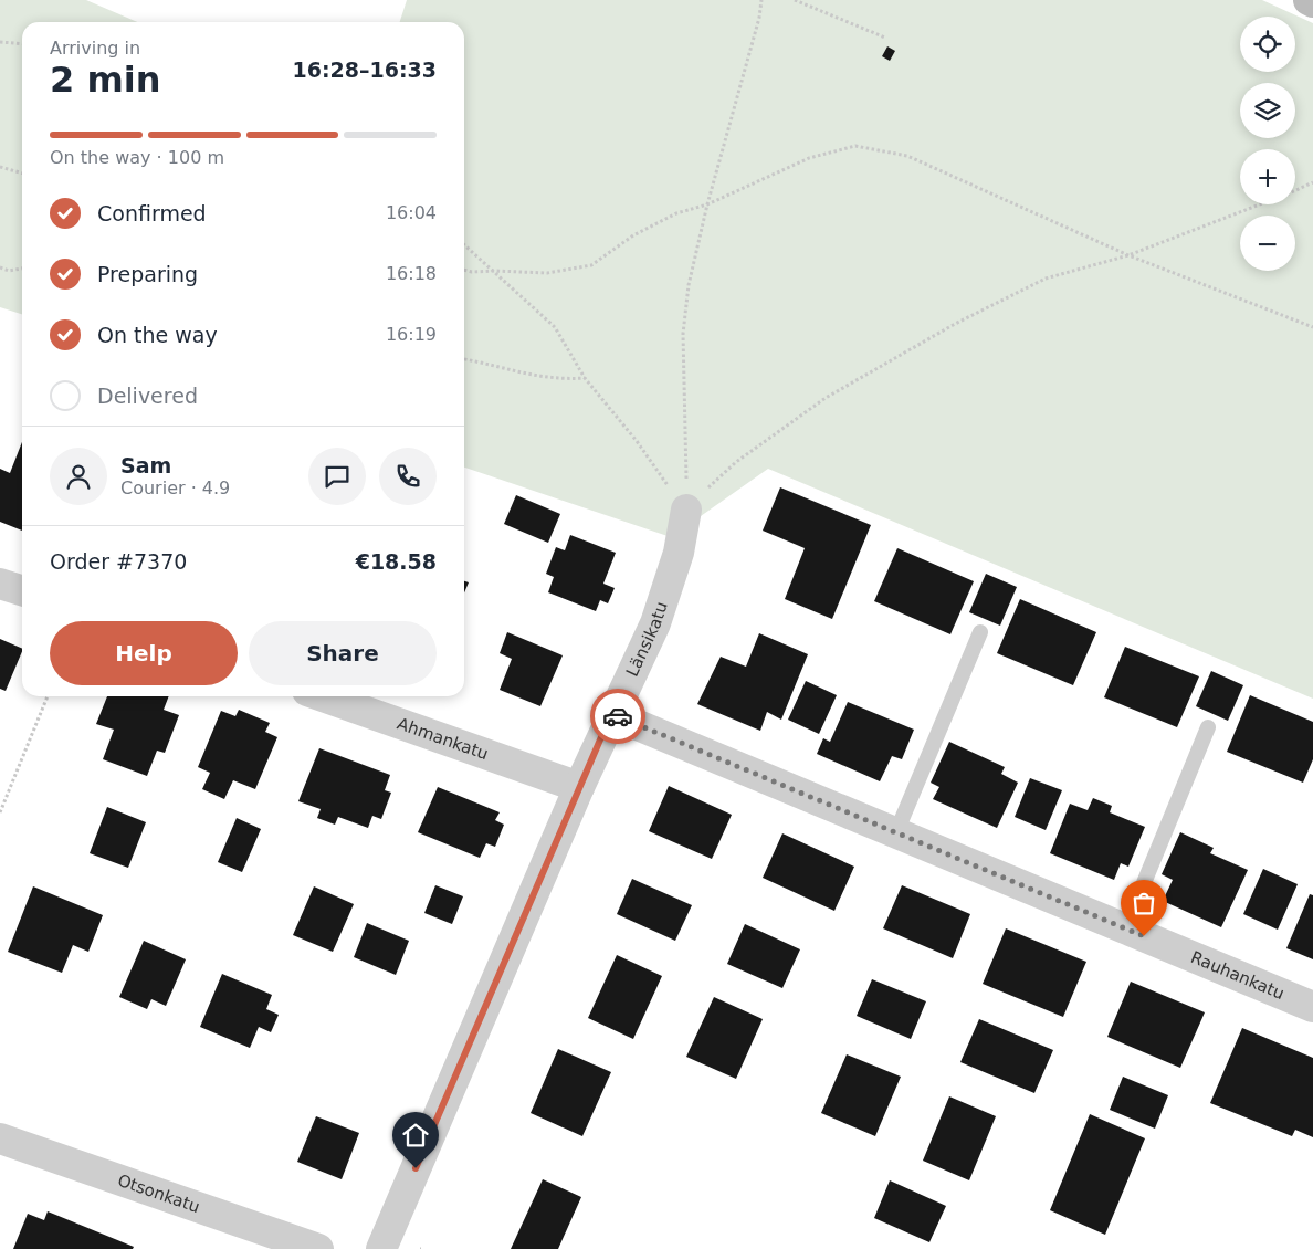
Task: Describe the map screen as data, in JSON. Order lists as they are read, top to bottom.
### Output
{
  "streets": {
    "street": [
      "Länsikatu",
      "Ahmankatu",
      "Rauhankatu",
      "Otsonkatu"
    ]
  },
  "crossings": [
    ["Länsikatu", "Ahmankatu"],
    ["Länsikatu", "Rauhankatu"]
  ],
  "page": {
    "map_buttons": ["+", "−"],
    "heading": ["2 min", "Arriving in", "16:28–16:33"],
    "panel": [
      "Sam",
      "Courier · 4.9",
      "Order #7370",
      "€18.58"
    ],
    "bar": "On the way · 100 m",
    "list": [
      ["Confirmed", "16:04"],
      ["Preparing", "16:18"],
      ["On the way", "16:19"],
      "Delivered"
    ],
    "buttons": ["Help", "Share"]
  }
}
